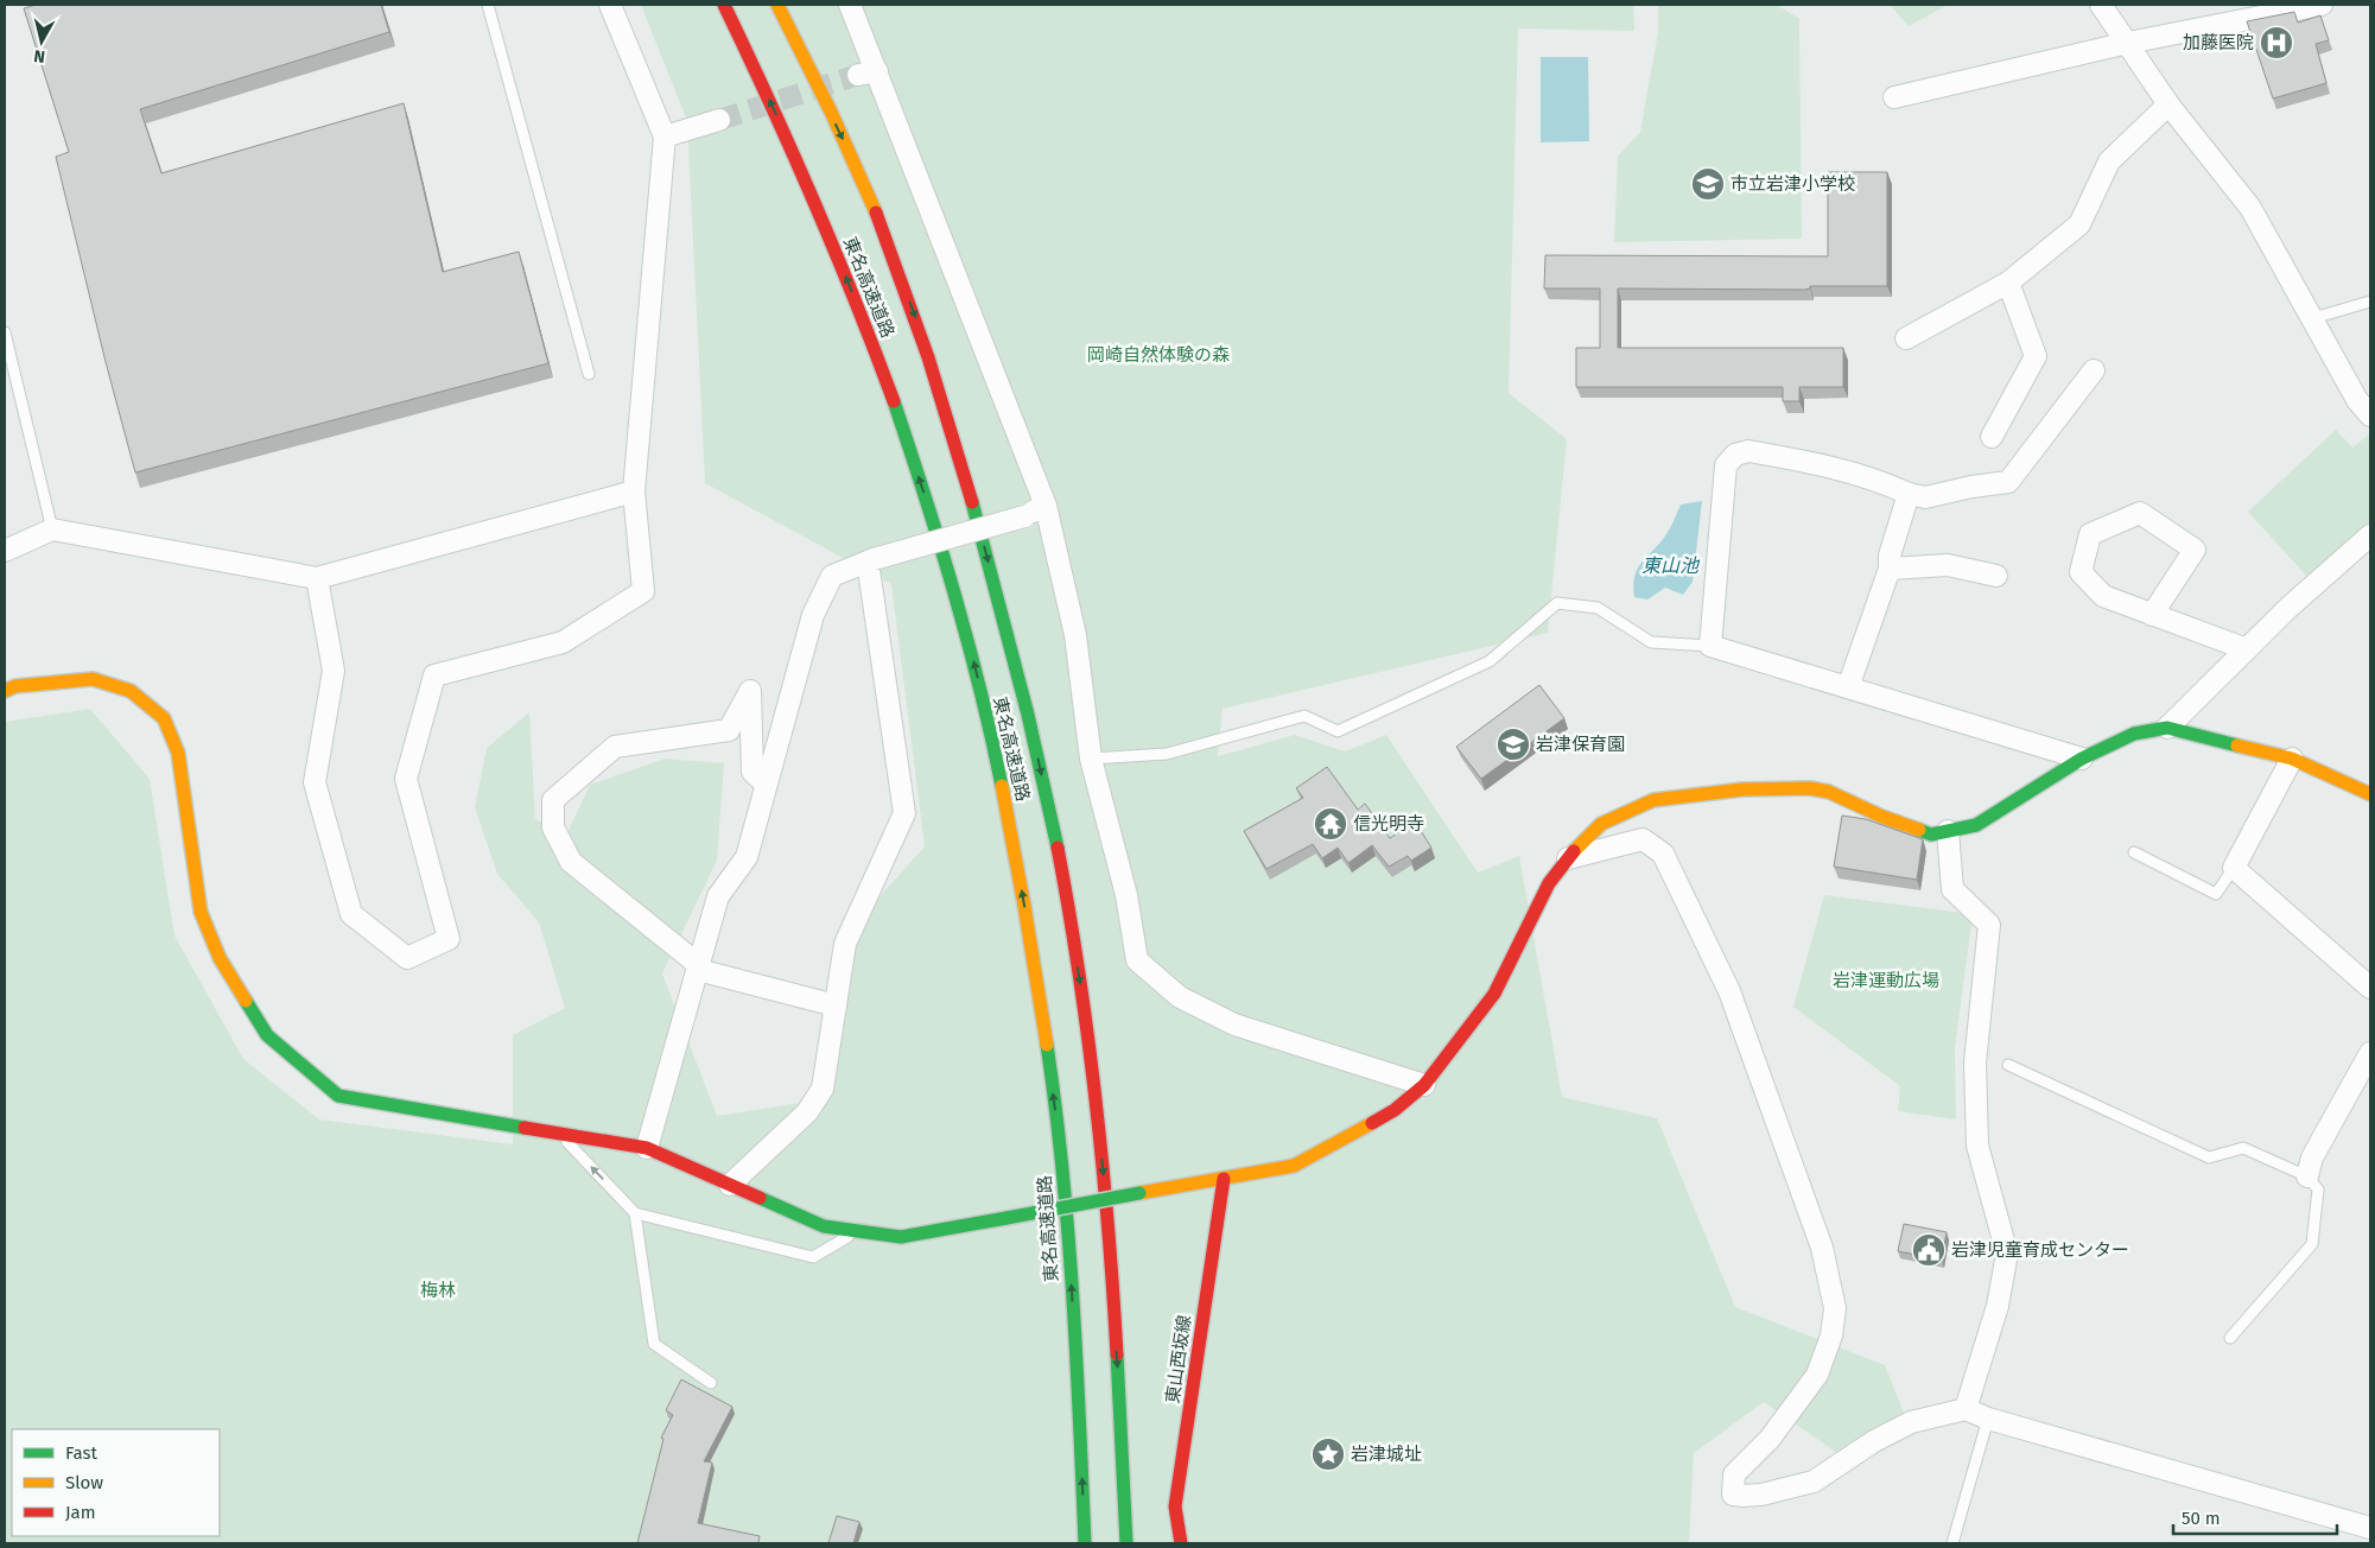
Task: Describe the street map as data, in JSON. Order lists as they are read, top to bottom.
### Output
{
  "streets": {
    "main road": ["東名高速道路", "東山西坂線"]
  },
  "water": ["東山池"],
  "parks": ["岡崎自然体験の森", "岩津運動広場", "梅林"],
  "places": {
    "hospital": ["加藤医院"],
    "school or university": ["市立岩津小学校", "岩津保育園"],
    "temple": ["信光明寺"],
    "public building": ["岩津児童育成センター"],
    "place": ["岩津城址"]
  },
  "legend": ["Fast", "Slow", "Jam"],
  "scale_bar": "50 m",
  "north": "bottom"
}
